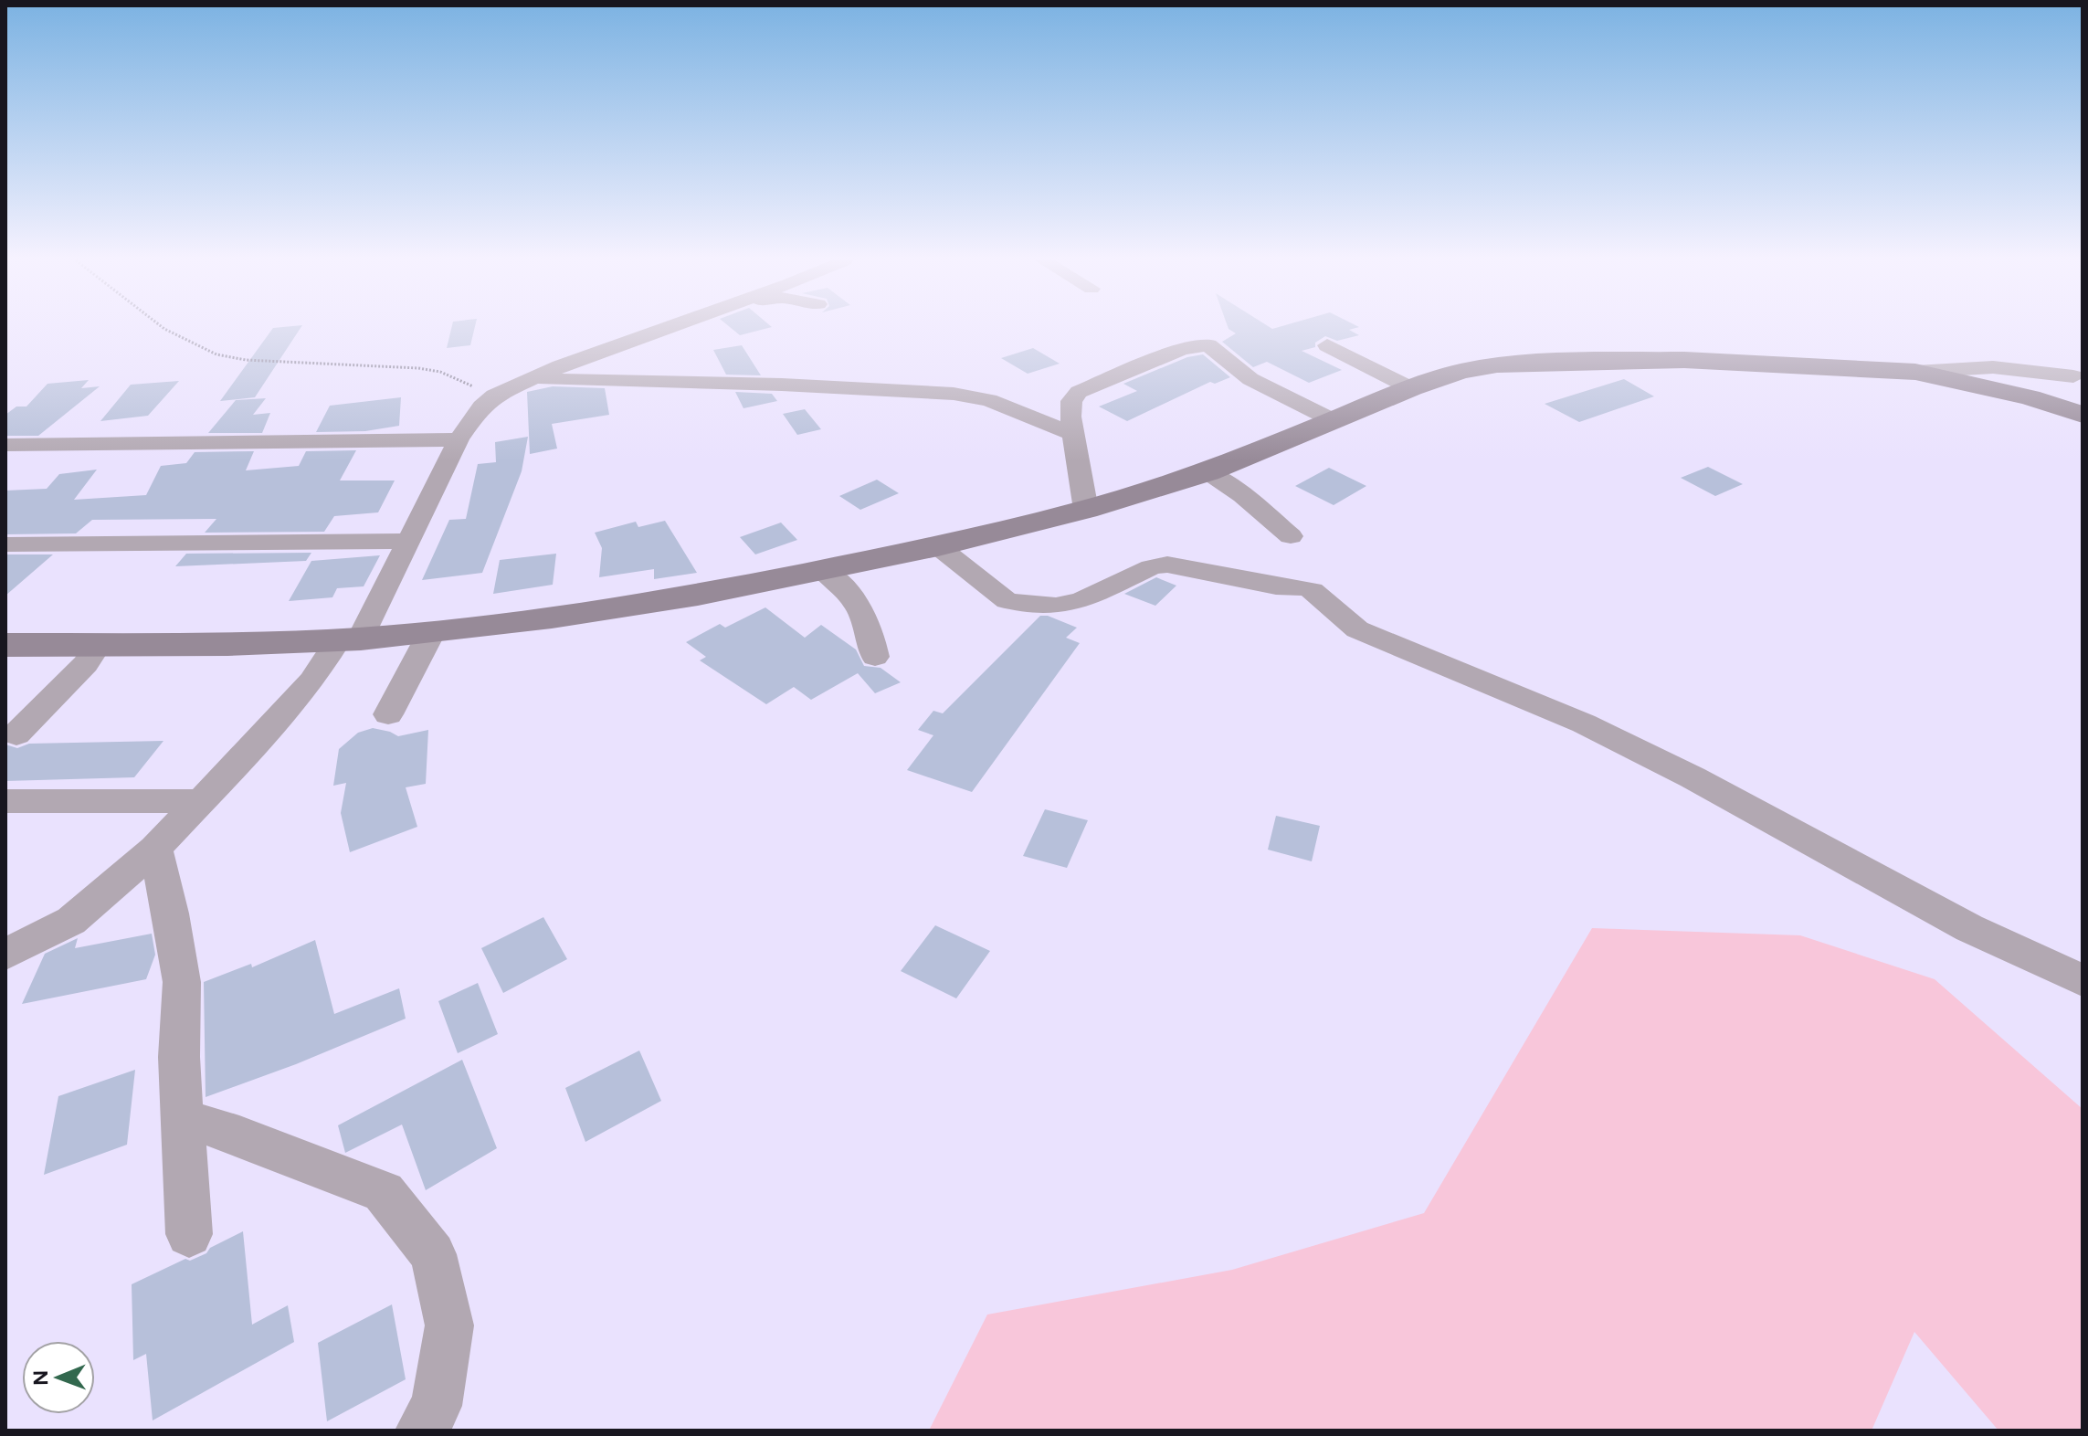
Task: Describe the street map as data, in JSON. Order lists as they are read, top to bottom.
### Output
{
  "north": "left"
}
